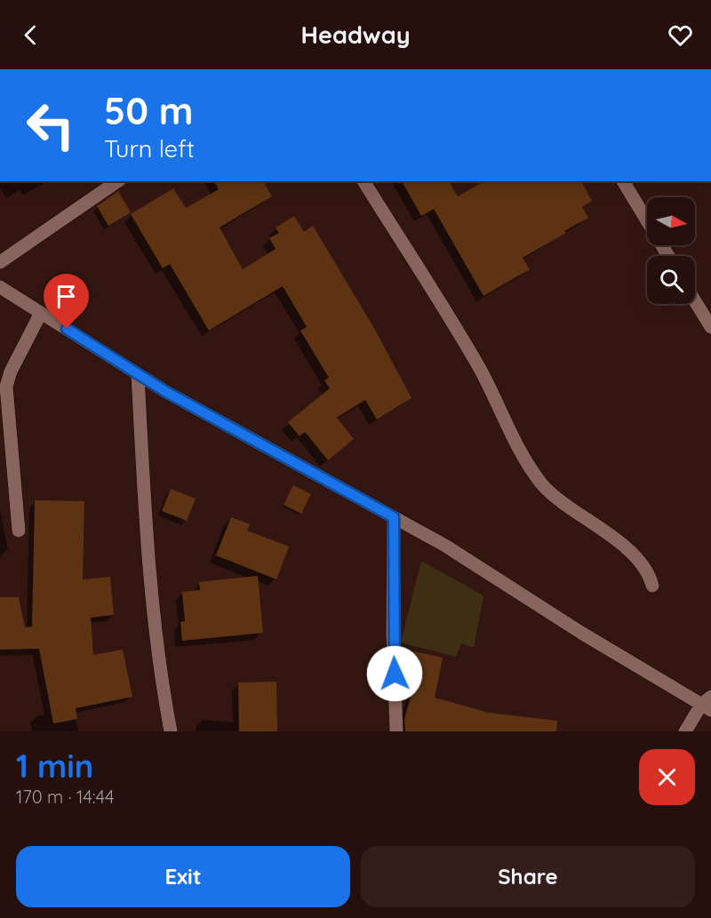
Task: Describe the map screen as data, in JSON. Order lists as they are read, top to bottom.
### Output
{
  "north": "right",
  "page": {
    "header": "Headway",
    "turn": ["50 m", "Turn left"],
    "heading": ["1 min", "170 m · 14:44"],
    "buttons": ["Exit", "Share"]
  }
}
